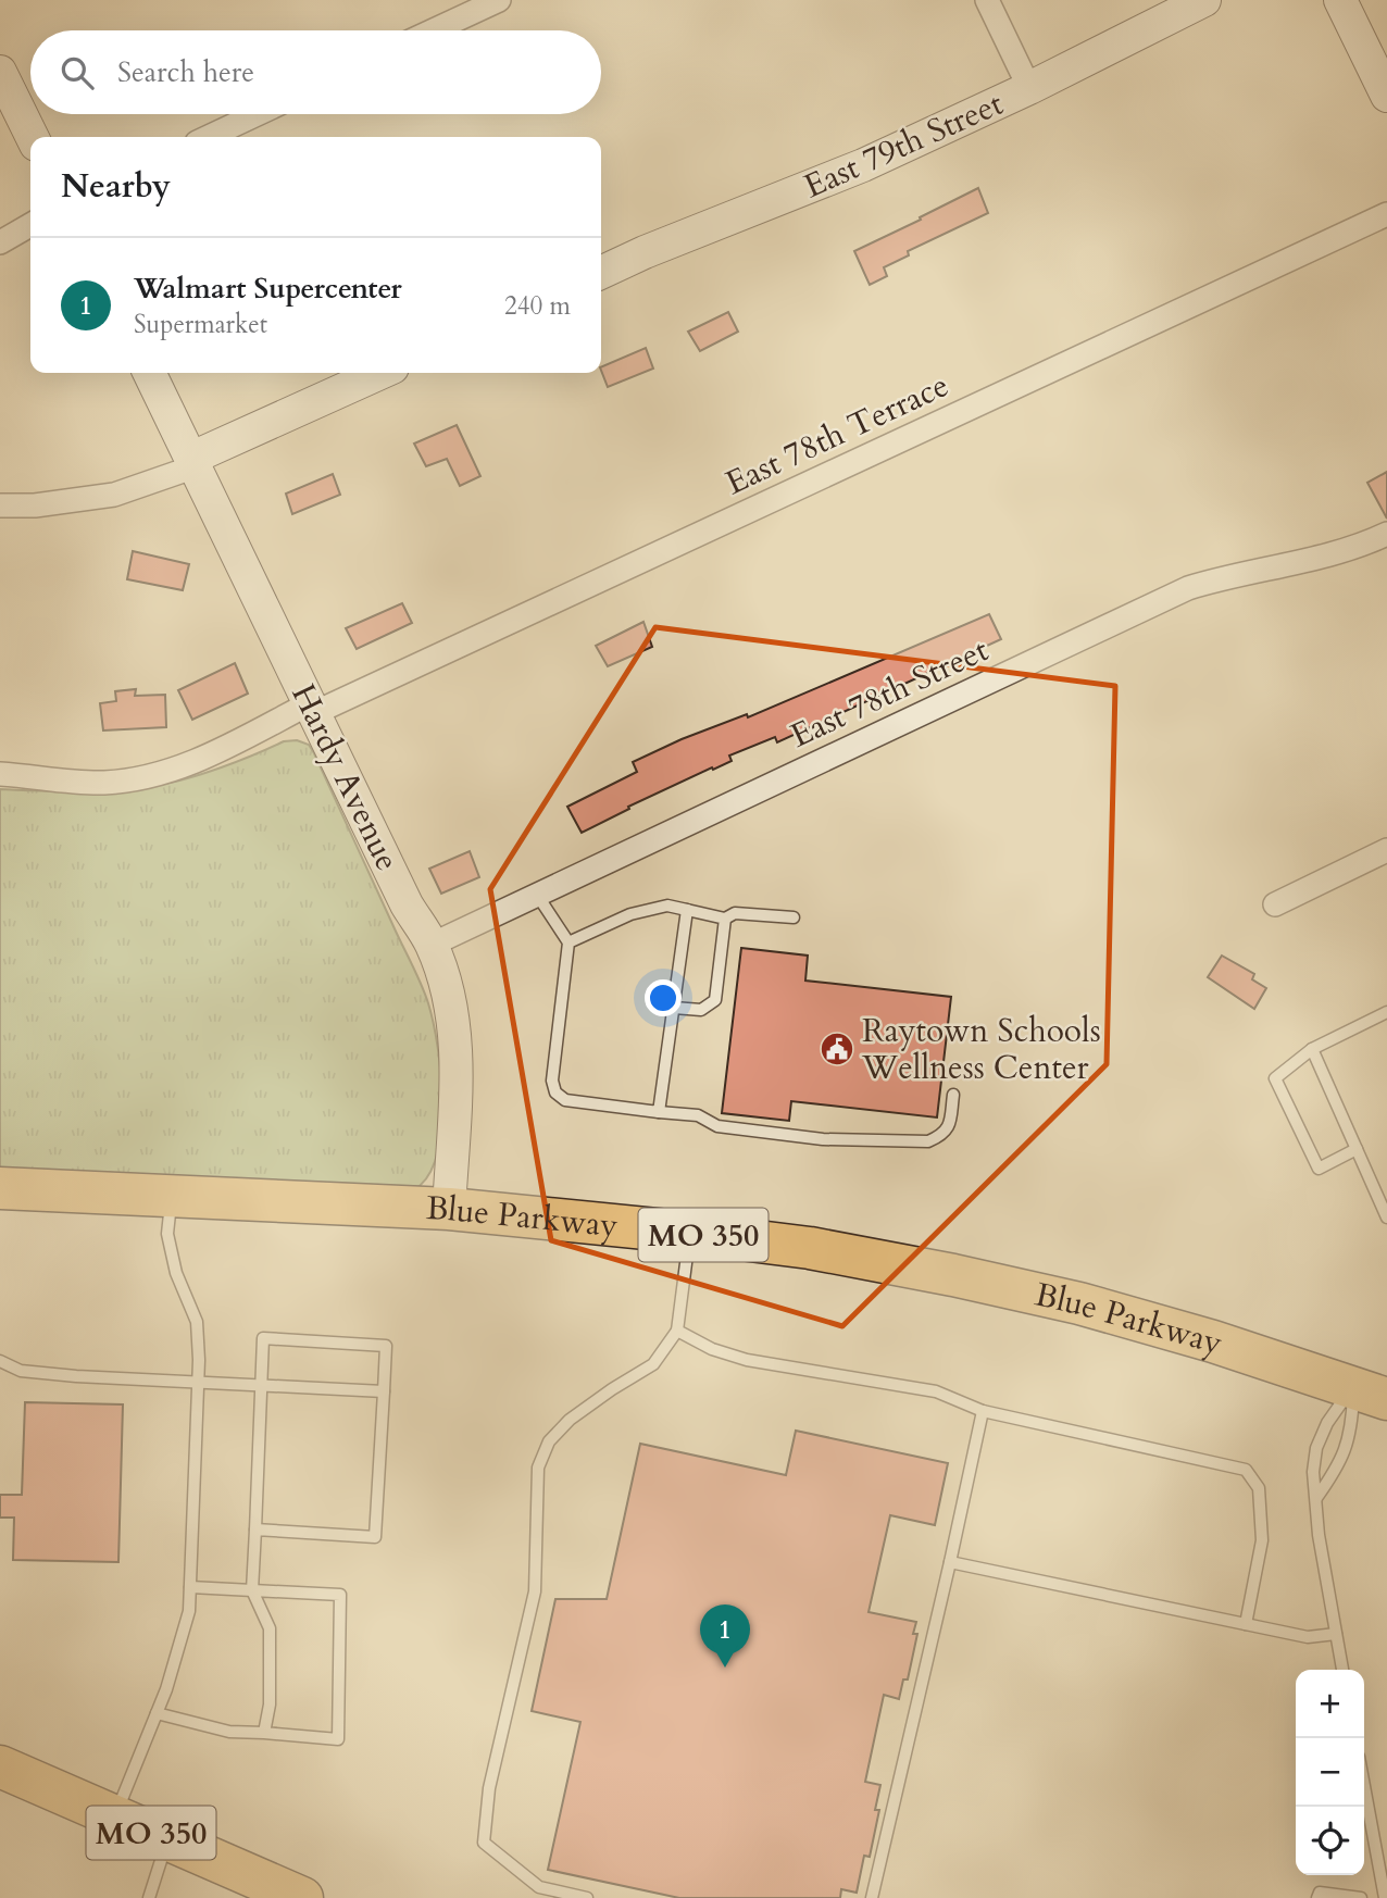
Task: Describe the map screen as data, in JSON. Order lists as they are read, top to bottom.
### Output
{
  "streets": {
    "highway": ["Blue Parkway", "MO 350"],
    "street": [
      "East 79th Street",
      "East 78th Terrace",
      "East 78th Street",
      "Hardy Avenue"
    ]
  },
  "crossings": [
    ["East 78th Terrace", "Hardy Avenue"],
    ["East 78th Street", "Hardy Avenue"],
    ["Hardy Avenue", "Blue Parkway"]
  ],
  "places": {
    "public building": ["Raytown Schools Wellness Center"]
  },
  "page": {
    "search": "Search here",
    "heading": "Nearby",
    "list": [
      {
        "mark": "1",
        "name": "Walmart Supercenter",
        "note": "Supermarket",
        "value": "240 m"
      }
    ],
    "pins": "1",
    "map_buttons": ["+", "−"]
  }
}
